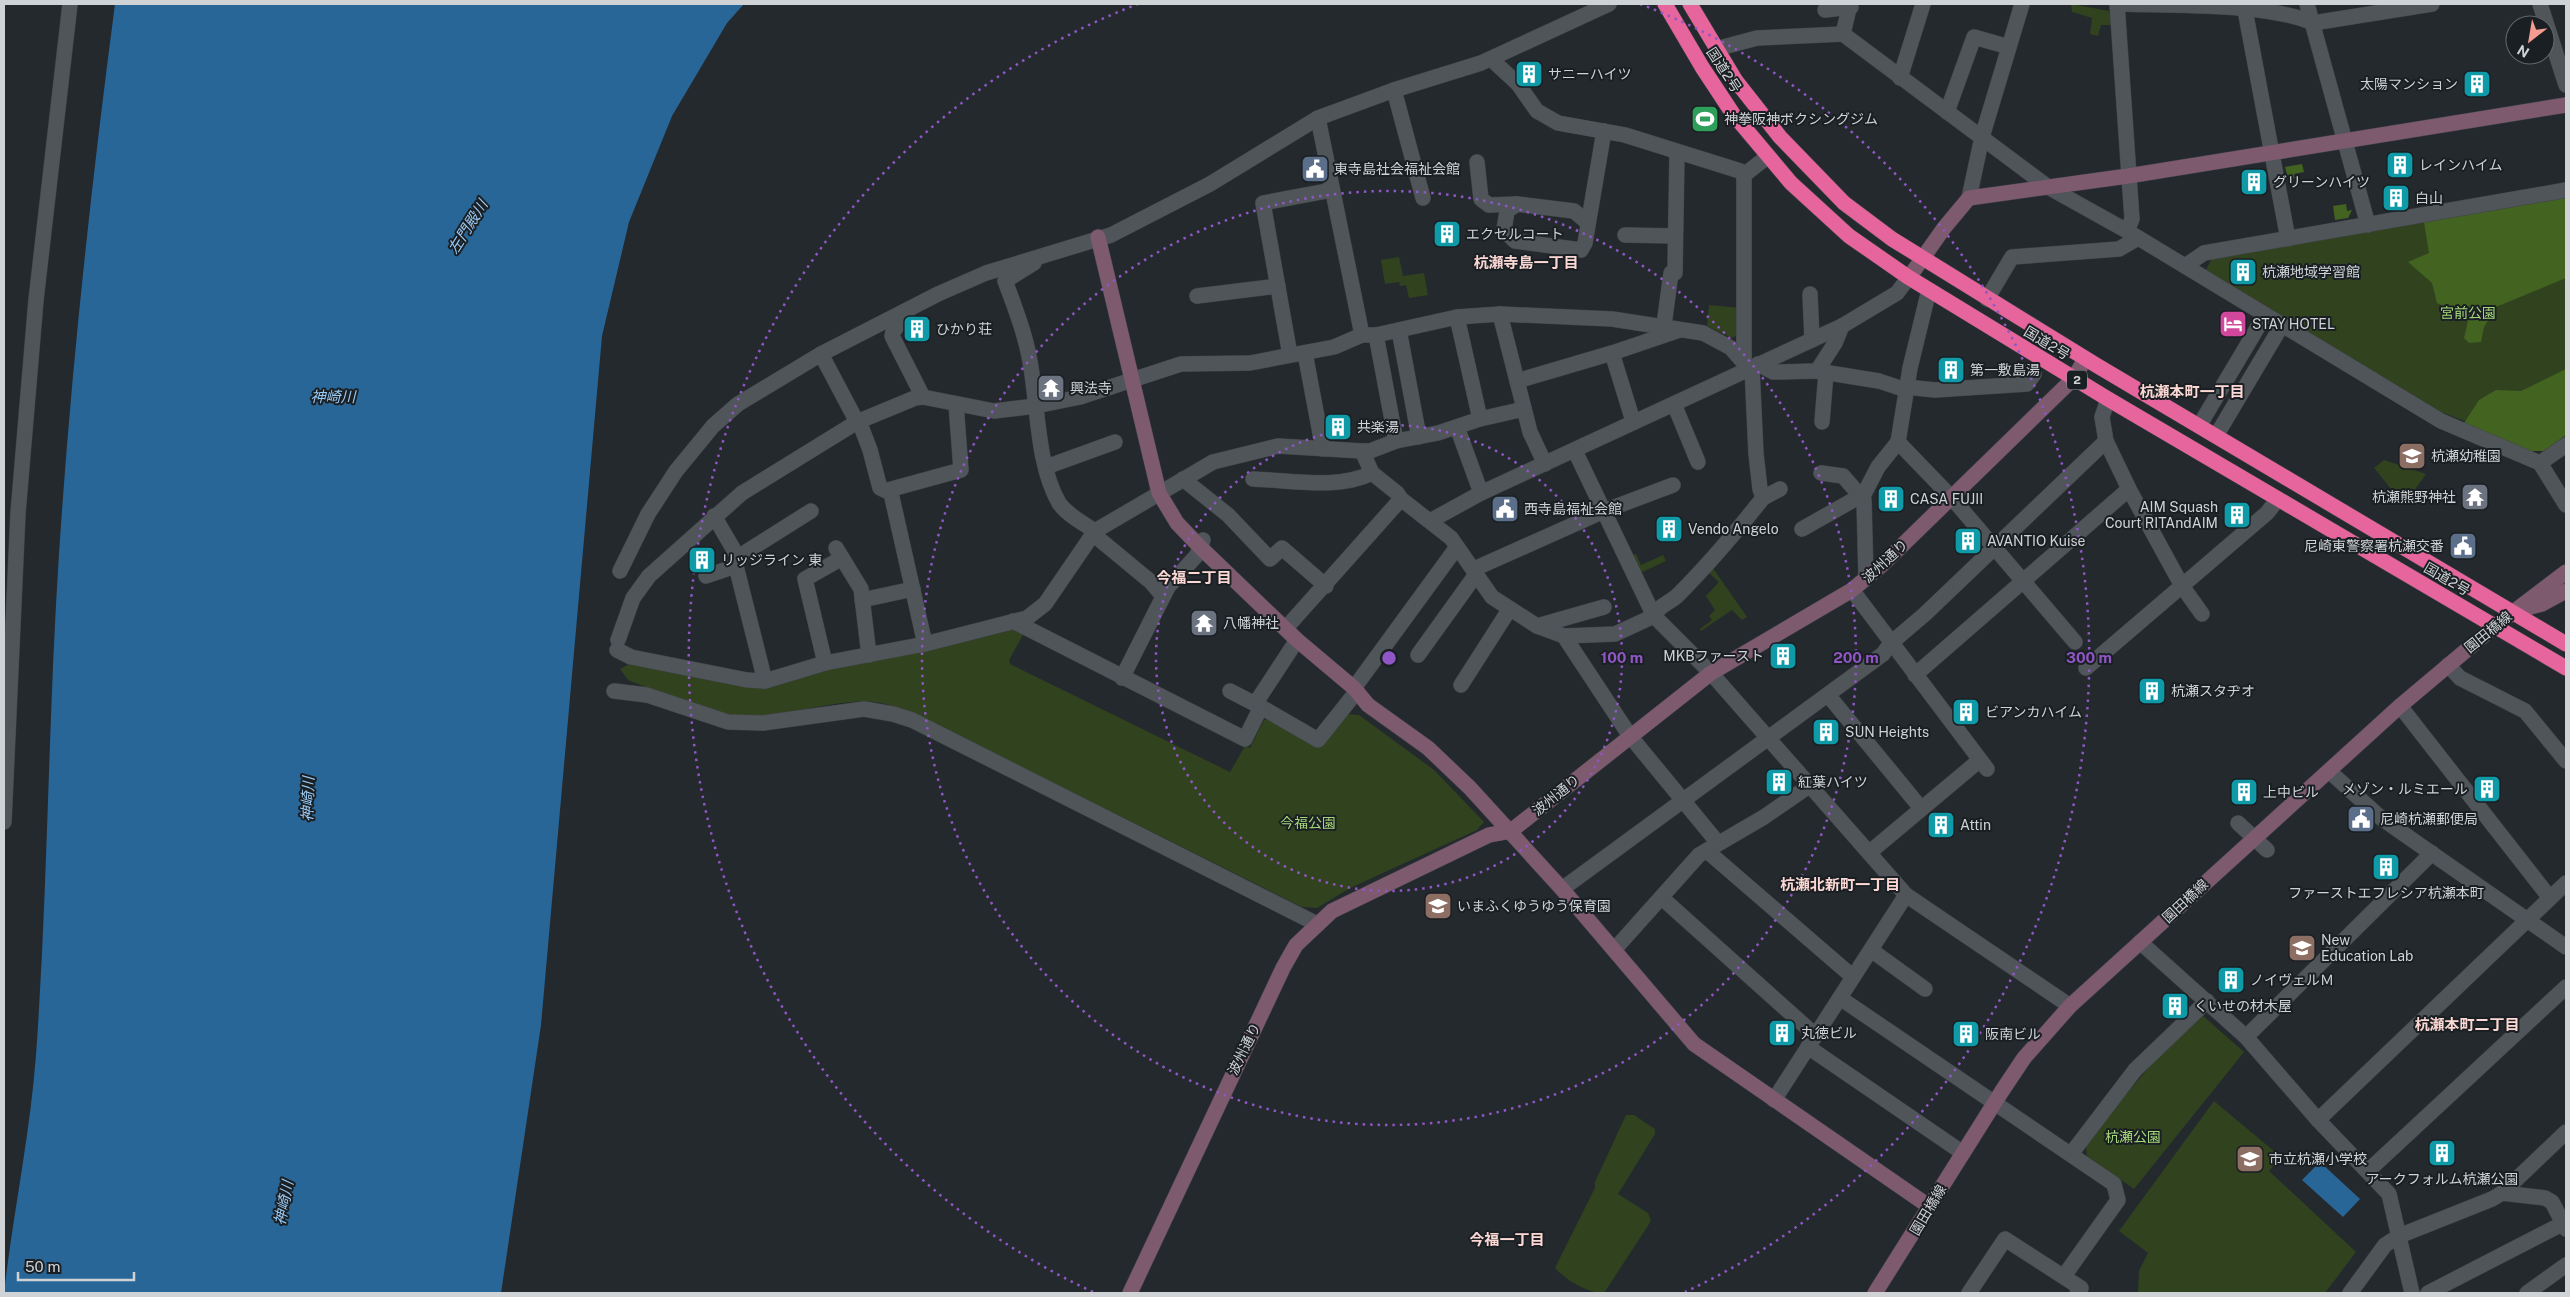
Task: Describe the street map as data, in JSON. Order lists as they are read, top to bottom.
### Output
{
  "streets": {
    "highway": ["国道2号", "2"],
    "street": ["波州通り", "園田橋線"]
  },
  "crossings": [
    ["国道2号", "波州通り"],
    ["国道2号", "園田橋線"]
  ],
  "districts": [
    "杭瀬寺島一丁目",
    "杭瀬本町一丁目",
    "今福二丁目",
    "杭瀬北新町一丁目",
    "杭瀬本町二丁目",
    "今福一丁目"
  ],
  "water": ["左門殿川", "神崎川"],
  "parks": ["宮前公園", "今福公園", "杭瀬公園"],
  "places": {
    "building": [
      "サニーハイツ",
      "太陽マンション",
      "レインハイム",
      "グリーンハイツ",
      "白山",
      "エクセルコート",
      "杭瀬地域学習館",
      "ひかり荘",
      "第一敷島湯",
      "共楽湯",
      "CASA FUJII",
      "AIM Squash Court RITAndAIM",
      "Vendo Angelo",
      "AVANTIO Kuise",
      "リッジライン 東",
      "MKBファースト",
      "杭瀬スタヂオ",
      "ビアンカハイム",
      "SUN Heights",
      "紅葉ハイツ",
      "メゾン・ルミエール",
      "上中ビル",
      "Attin",
      "ファーストエフレシア杭瀬本町",
      "ノイヴェルＭ",
      "くいせの材木屋",
      "丸徳ビル",
      "阪南ビル",
      "アークフォルム杭瀬公園"
    ],
    "sports": ["神拳阪神ボクシングジム"],
    "public building": [
      "東寺島社会福祉会館",
      "西寺島福祉会館",
      "尼崎東警察署杭瀬交番",
      "尼崎杭瀬郵便局"
    ],
    "hotel": ["STAY HOTEL"],
    "temple": ["興法寺", "杭瀬熊野神社", "八幡神社"],
    "school or university": [
      "杭瀬幼稚園",
      "いまふくゆうゆう保育園",
      "New Education Lab",
      "市立杭瀬小学校"
    ]
  },
  "scale_bar": "50 m",
  "north": "bottom left",
  "rings": ["100 m", "200 m", "300 m"]
}
